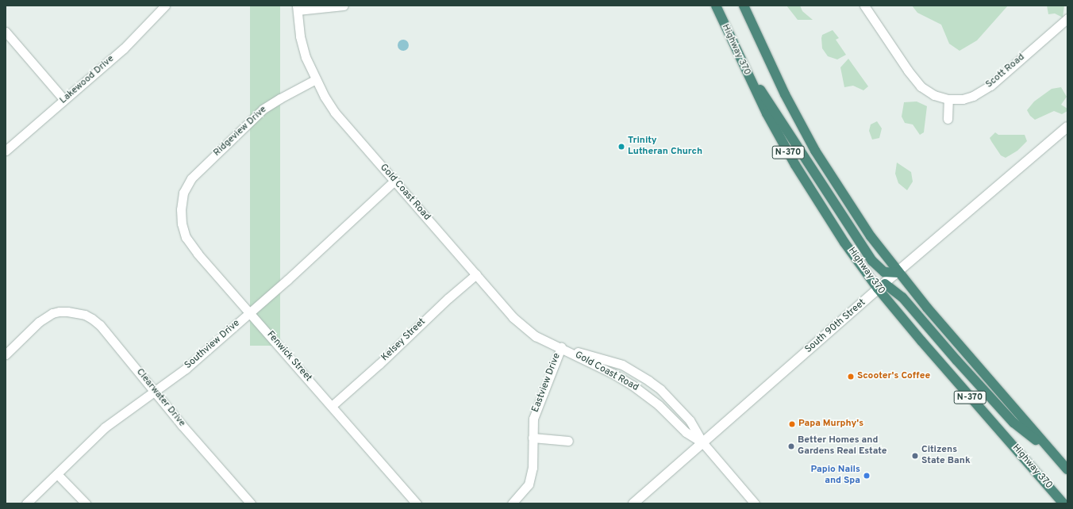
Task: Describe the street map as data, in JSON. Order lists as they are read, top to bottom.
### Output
{
  "streets": {
    "highway": ["Highway 370", "N-370"],
    "street": [
      "Scott Road",
      "Lakewood Drive",
      "Ridgeview Drive",
      "Gold Coast Road",
      "South 90th Street",
      "Kelsey Street",
      "Southview Drive",
      "Fenwick Street",
      "Eastview Drive",
      "Clearwater Drive"
    ]
  },
  "crossings": [
    ["Highway 370", "South 90th Street"],
    ["Ridgeview Drive", "Gold Coast Road"],
    ["Ridgeview Drive", "Fenwick Street"],
    ["N-370", "South 90th Street"],
    ["Gold Coast Road", "South 90th Street"],
    ["Gold Coast Road", "Kelsey Street"],
    ["Gold Coast Road", "Southview Drive"],
    ["Gold Coast Road", "Eastview Drive"],
    ["Kelsey Street", "Fenwick Street"],
    ["Southview Drive", "Fenwick Street"],
    ["Southview Drive", "Clearwater Drive"]
  ],
  "places": [
    "Trinity Lutheran Church",
    "Scooter's Coffee",
    "Papa Murphy's",
    "Better Homes and Gardens Real Estate",
    "Citizens State Bank",
    "Papio Nails and Spa"
  ]
}
